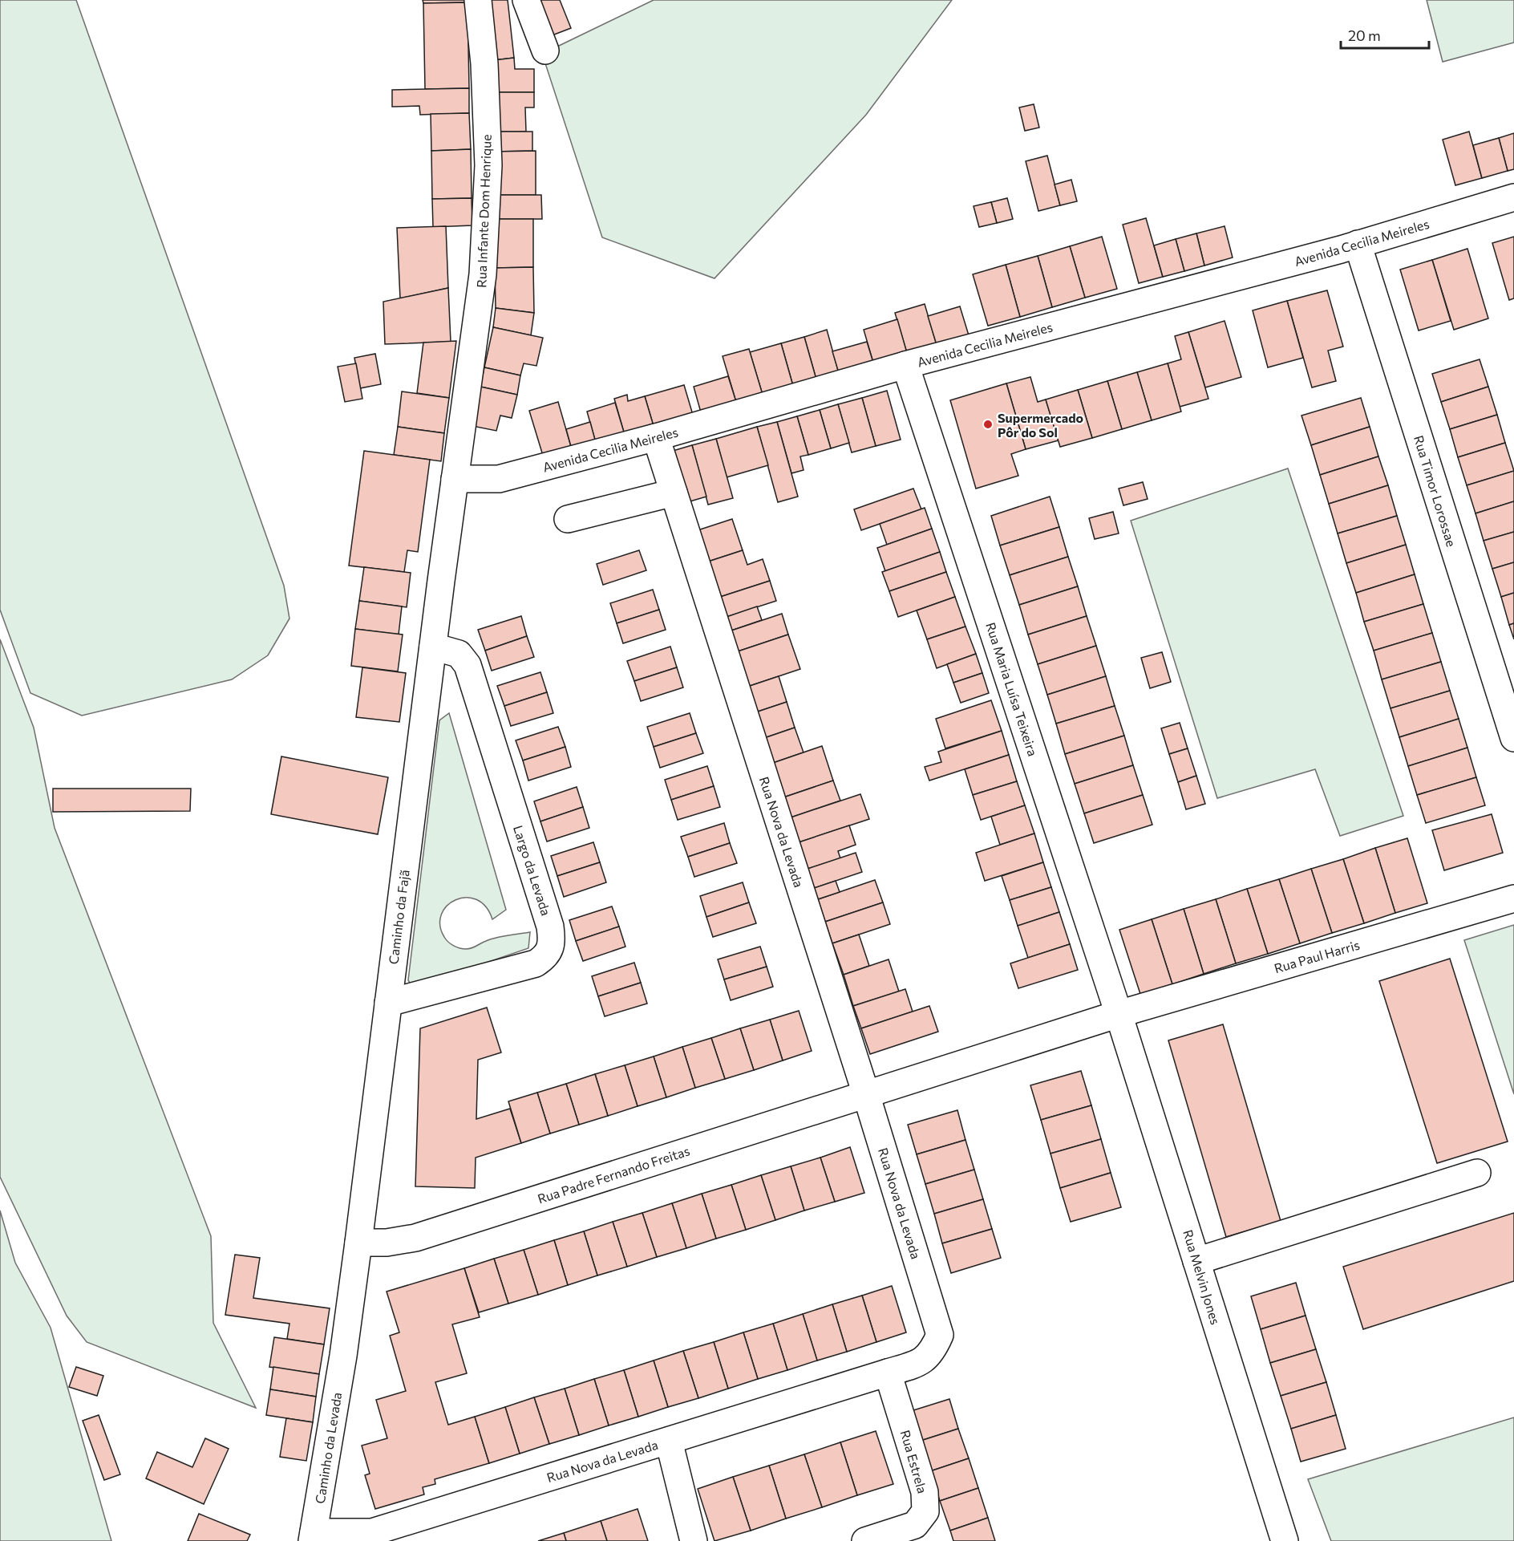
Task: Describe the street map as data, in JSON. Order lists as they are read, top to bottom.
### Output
{
  "streets": {
    "street": [
      "Rua Infante Dom Henrique",
      "Avenida Cecilia Meireles",
      "Rua Timor Lorossae",
      "Rua Maria Luísa Teixeira",
      "Rua Nova da Levada",
      "Largo da Levada",
      "Caminho da Fajã",
      "Rua Paul Harris",
      "Rua Padre Fernando Freitas",
      "Rua Melvin Jones",
      "Caminho da Levada",
      "Rua Estrela"
    ]
  },
  "crossings": [
    ["Rua Infante Dom Henrique", "Avenida Cecilia Meireles"],
    ["Rua Infante Dom Henrique", "Caminho da Fajã"],
    ["Avenida Cecilia Meireles", "Rua Timor Lorossae"],
    ["Avenida Cecilia Meireles", "Rua Maria Luísa Teixeira"],
    ["Avenida Cecilia Meireles", "Rua Nova da Levada"],
    ["Avenida Cecilia Meireles", "Caminho da Fajã"],
    ["Rua Maria Luísa Teixeira", "Rua Paul Harris"],
    ["Rua Maria Luísa Teixeira", "Rua Melvin Jones"],
    ["Rua Nova da Levada", "Rua Paul Harris"],
    ["Rua Nova da Levada", "Rua Padre Fernando Freitas"],
    ["Rua Nova da Levada", "Caminho da Levada"],
    ["Rua Nova da Levada", "Rua Estrela"],
    ["Largo da Levada", "Caminho da Fajã"],
    ["Caminho da Fajã", "Rua Padre Fernando Freitas"],
    ["Caminho da Fajã", "Caminho da Levada"],
    ["Rua Paul Harris", "Rua Padre Fernando Freitas"],
    ["Rua Paul Harris", "Rua Melvin Jones"]
  ],
  "places": ["Supermercado Pôr do Sol"],
  "scale_bar": "20 m"
}
